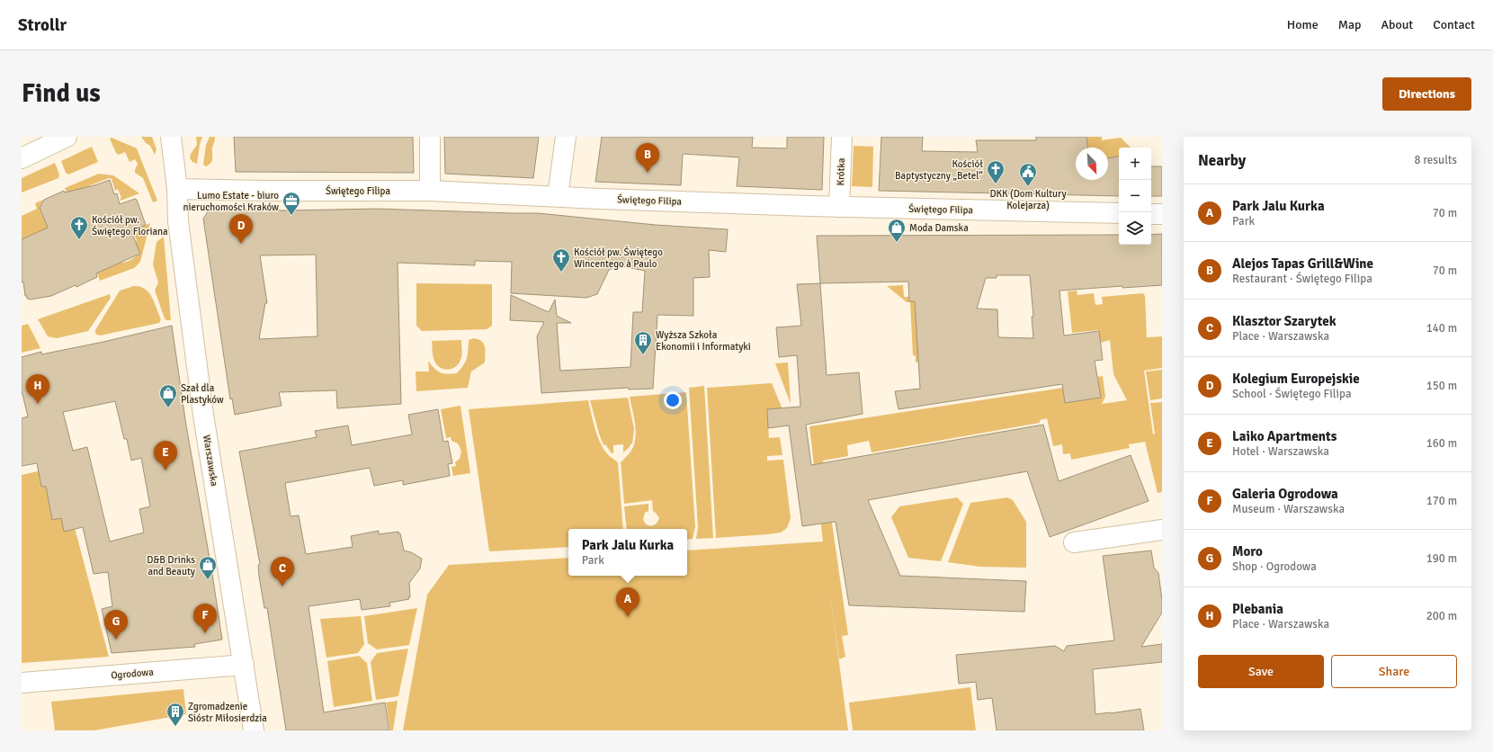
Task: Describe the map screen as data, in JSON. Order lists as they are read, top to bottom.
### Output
{
  "streets": {
    "street": [
      "Krótka",
      "Świętego Filipa",
      "Warszawska",
      "Ogrodowa"
    ]
  },
  "crossings": [
    ["Krótka", "Świętego Filipa"],
    ["Świętego Filipa", "Warszawska"],
    ["Warszawska", "Ogrodowa"]
  ],
  "places": {
    "church": ["Kościół Baptystyczny „Betel“", "Kościół pw. Świętego Floriana", "Kościół pw. Świętego Wincentego à Paulo"],
    "public building": ["DKK (Dom Kultury Kolejarza)"],
    "office": ["Lumo Estate - biuro nieruchomości Kraków"],
    "shop": ["Moda Damska", "Szał dla Plastyków", "D&B Drinks and Beauty"],
    "building": ["Wyższa Szkoła Ekonomii i Informatyki", "Zgromadzenie Sióstr Miłosierdzia"]
  },
  "north": "bottom right",
  "page": {
    "header": "Strollr",
    "nav": [
      "Home",
      "Map",
      "About",
      "Contact"
    ],
    "buttons": [
      "Directions",
      ["Save", "Share"]
    ],
    "title": "Find us",
    "heading": ["Nearby", "8 results"],
    "pins": [
      "B",
      "D",
      "H",
      "E",
      "C",
      "A",
      "F",
      "G"
    ],
    "map_buttons": ["+", "−"],
    "list": [
      {
        "mark": "A",
        "name": "Park Jalu Kurka",
        "note": "Park",
        "value": "70 m"
      },
      {
        "mark": "B",
        "name": "Alejos Tapas Grill&Wine",
        "note": "Restaurant · Świętego Filipa",
        "value": "70 m"
      },
      {
        "mark": "C",
        "name": "Klasztor Szarytek",
        "note": "Place · Warszawska",
        "value": "140 m"
      },
      {
        "mark": "D",
        "name": "Kolegium Europejskie",
        "note": "School · Świętego Filipa",
        "value": "150 m"
      },
      {
        "mark": "E",
        "name": "Laiko Apartments",
        "note": "Hotel · Warszawska",
        "value": "160 m"
      },
      {
        "mark": "F",
        "name": "Galeria Ogrodowa",
        "note": "Museum · Warszawska",
        "value": "170 m"
      },
      {
        "mark": "G",
        "name": "Moro",
        "note": "Shop · Ogrodowa",
        "value": "190 m"
      },
      {
        "mark": "H",
        "name": "Plebania",
        "note": "Place · Warszawska",
        "value": "200 m"
      }
    ],
    "popup": ["Park Jalu Kurka", "Park"]
  }
}
